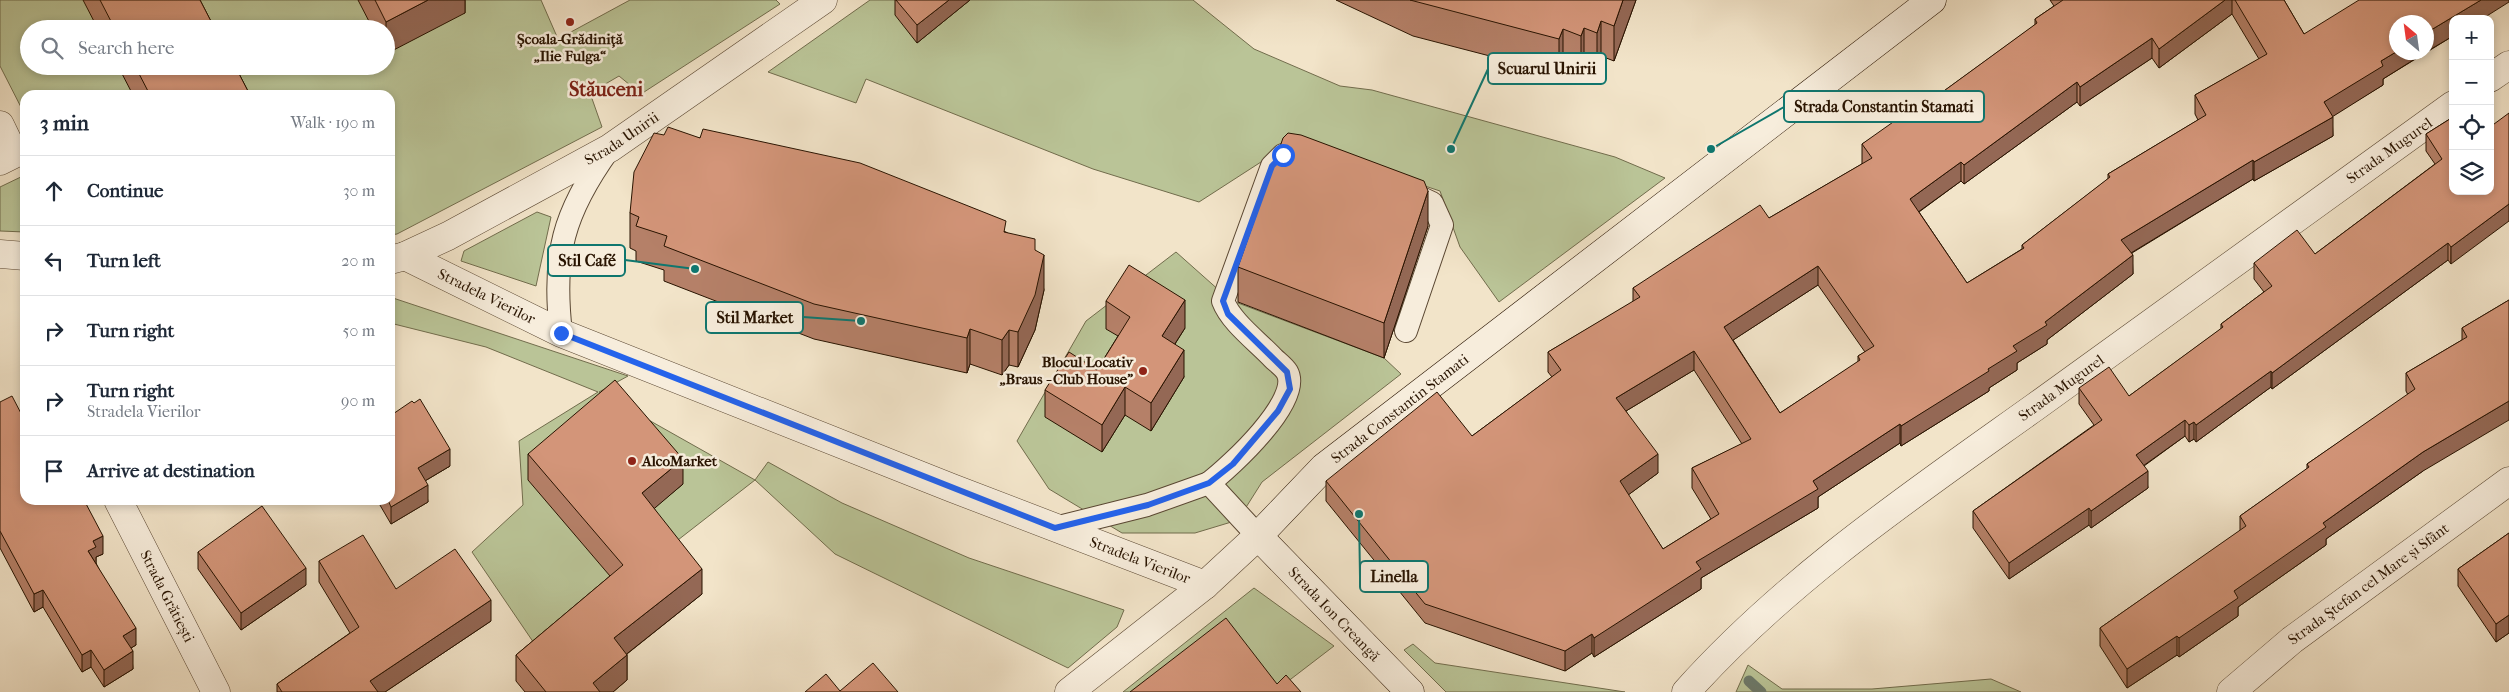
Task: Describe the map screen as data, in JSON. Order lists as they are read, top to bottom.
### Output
{
  "streets": {
    "street": [
      "Strada Unirii",
      "Strada Mugurel",
      "Stradela Vierilor",
      "Strada Constantin Stamati",
      "Strada Ştefan cel Mare și Sfânt",
      "Strada Grătiești",
      "Strada Ion Creangă"
    ]
  },
  "crossings": [
    ["Strada Unirii", "Stradela Vierilor"],
    ["Stradela Vierilor", "Strada Constantin Stamati"],
    ["Strada Constantin Stamati", "Strada Ion Creangă"]
  ],
  "districts": ["Stăuceni"],
  "places": [
    "Școala-Grădiniță „Ilie Fulga“",
    "Scuarul Unirii",
    "Strada Constantin Stamati",
    "Stil Café",
    "Stil Market",
    "Blocul Locativ „Braus - Club House”",
    "AlcoMarket",
    "Linella"
  ],
  "north": "top left",
  "page": {
    "map_buttons": ["+", "−"],
    "search": "Search here",
    "heading": ["3 min", "Walk · 190 m"],
    "list": [
      ["Continue", "30 m"],
      ["Turn left", "20 m"],
      ["Turn right", "50 m"],
      ["Turn right", "Stradela Vierilor", "90 m"],
      "Arrive at destination"
    ]
  }
}
